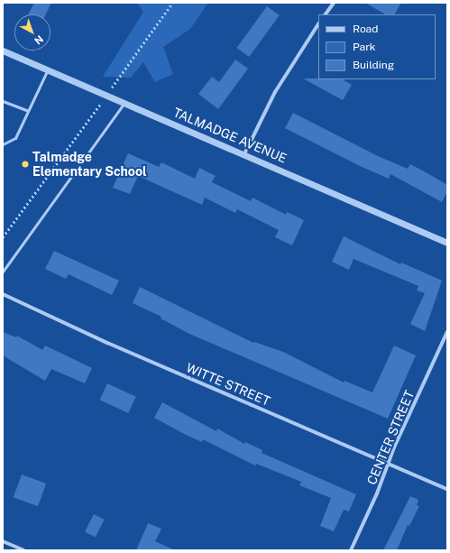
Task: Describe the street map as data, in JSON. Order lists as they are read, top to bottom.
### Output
{
  "streets": {
    "street": ["TALMADGE AVENUE", "WITTE STREET", "CENTER STREET"]
  },
  "crossings": [
    ["WITTE STREET", "CENTER STREET"]
  ],
  "places": ["Talmadge Elementary School"],
  "legend": ["Road", "Park", "Building"],
  "north": "bottom right"
}
